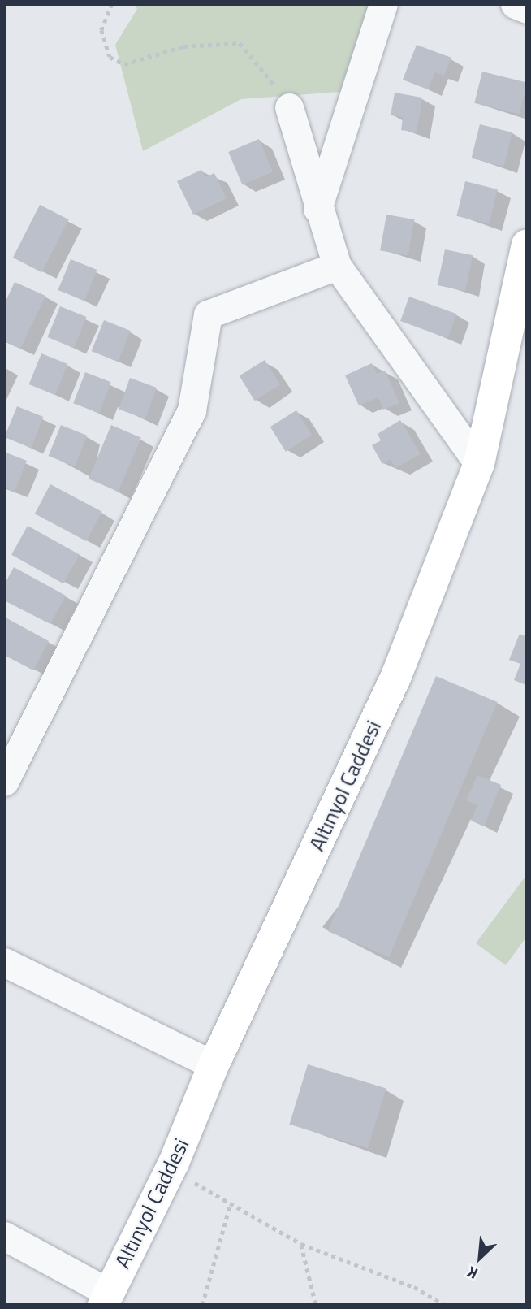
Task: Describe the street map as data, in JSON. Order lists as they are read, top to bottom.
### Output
{
  "streets": {
    "main road": ["Altınyol Caddesi"]
  },
  "north": "bottom left"
}
